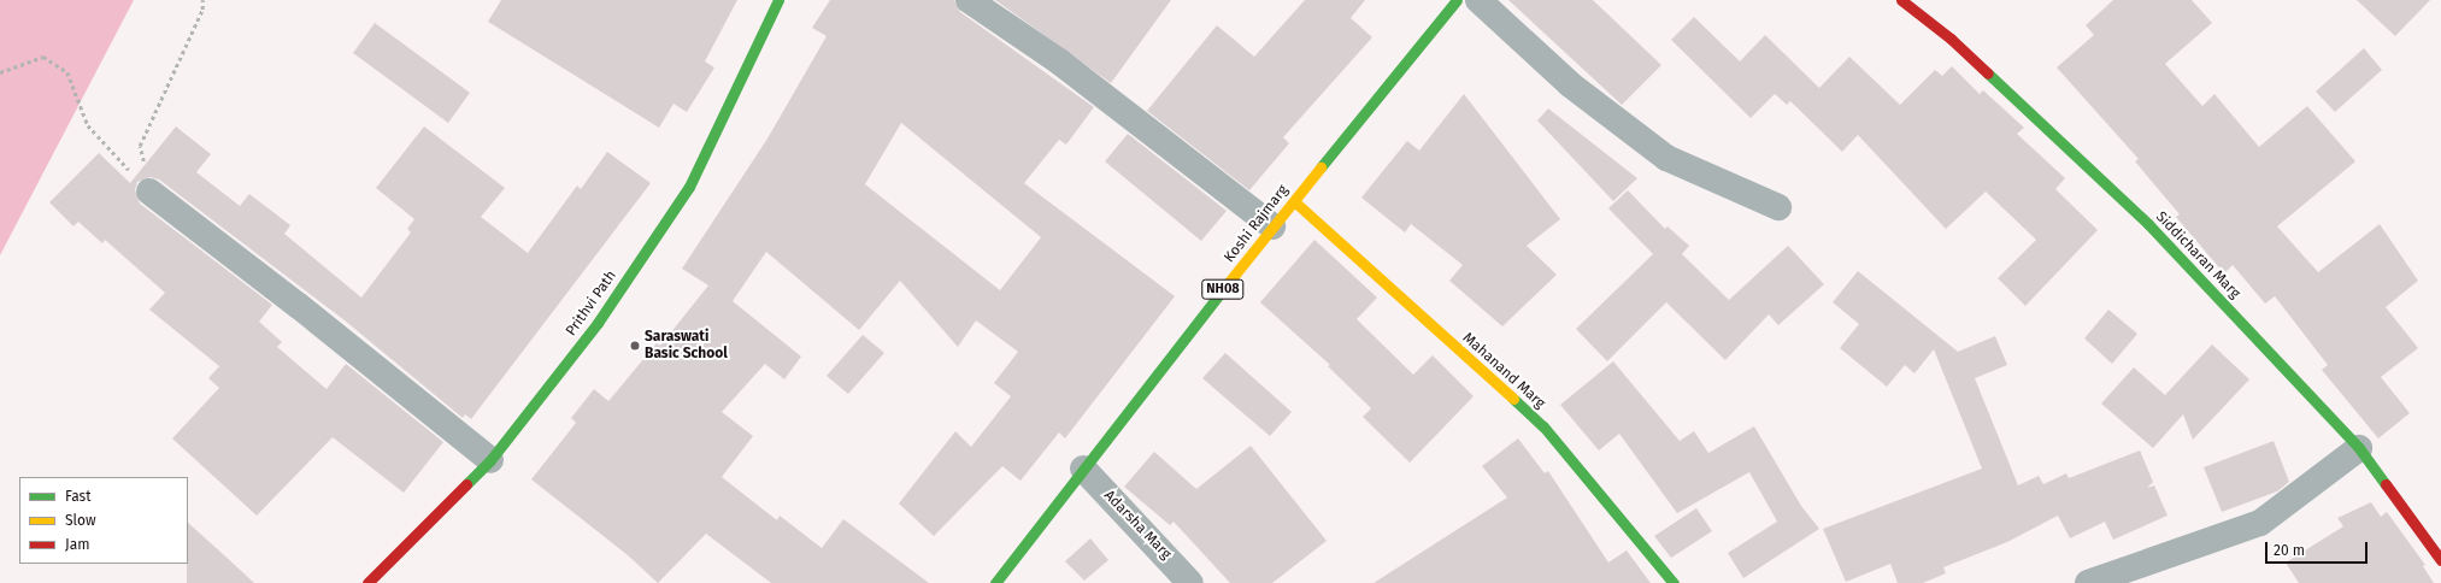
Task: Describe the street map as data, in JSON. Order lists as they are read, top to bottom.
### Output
{
  "streets": {
    "street": [
      "Koshi Rajmarg",
      "Siddicharan Marg",
      "NH08",
      "Prithvi Path",
      "Mahanand Marg",
      "Adarsha Marg"
    ]
  },
  "crossings": [
    ["Koshi Rajmarg", "Mahanand Marg"],
    ["Koshi Rajmarg", "Adarsha Marg"]
  ],
  "places": ["Saraswati Basic School"],
  "legend": ["Fast", "Slow", "Jam"],
  "scale_bar": "20 m"
}
